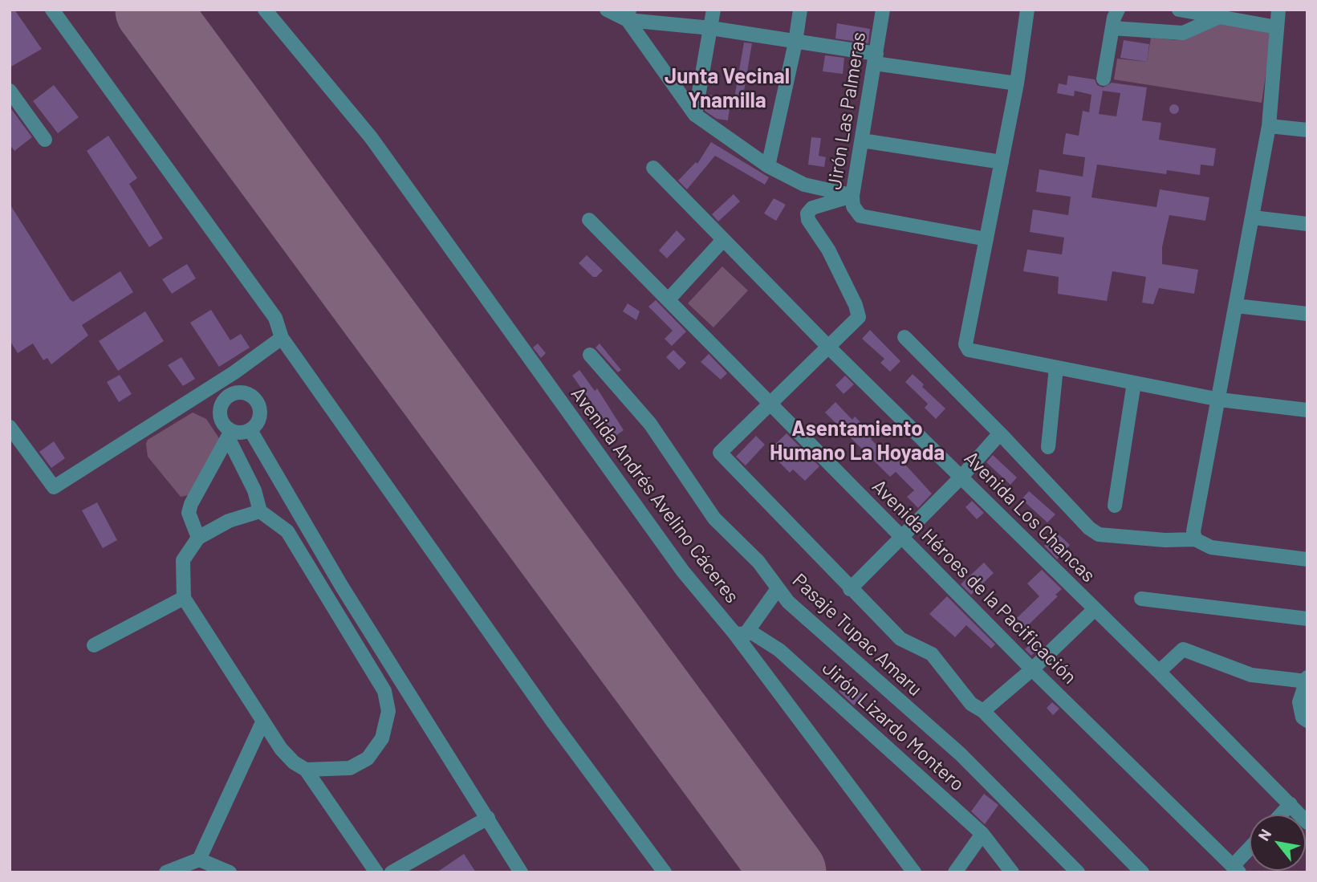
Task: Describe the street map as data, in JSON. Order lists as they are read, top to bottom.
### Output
{
  "streets": {
    "street": [
      "Jirón Las Palmeras",
      "Avenida Andrés Avelino Cáceres",
      "Avenida Los Chancas",
      "Avenida Héroes de la Pacificación",
      "Pasaje Tupac Amaru",
      "Jirón Lizardo Montero"
    ]
  },
  "crossings": [
    ["Avenida Andrés Avelino Cáceres", "Jirón Lizardo Montero"]
  ],
  "districts": ["Junta Vecinal Ynamilla", "Asentamiento Humano La Hoyada"],
  "north": "top left"
}
